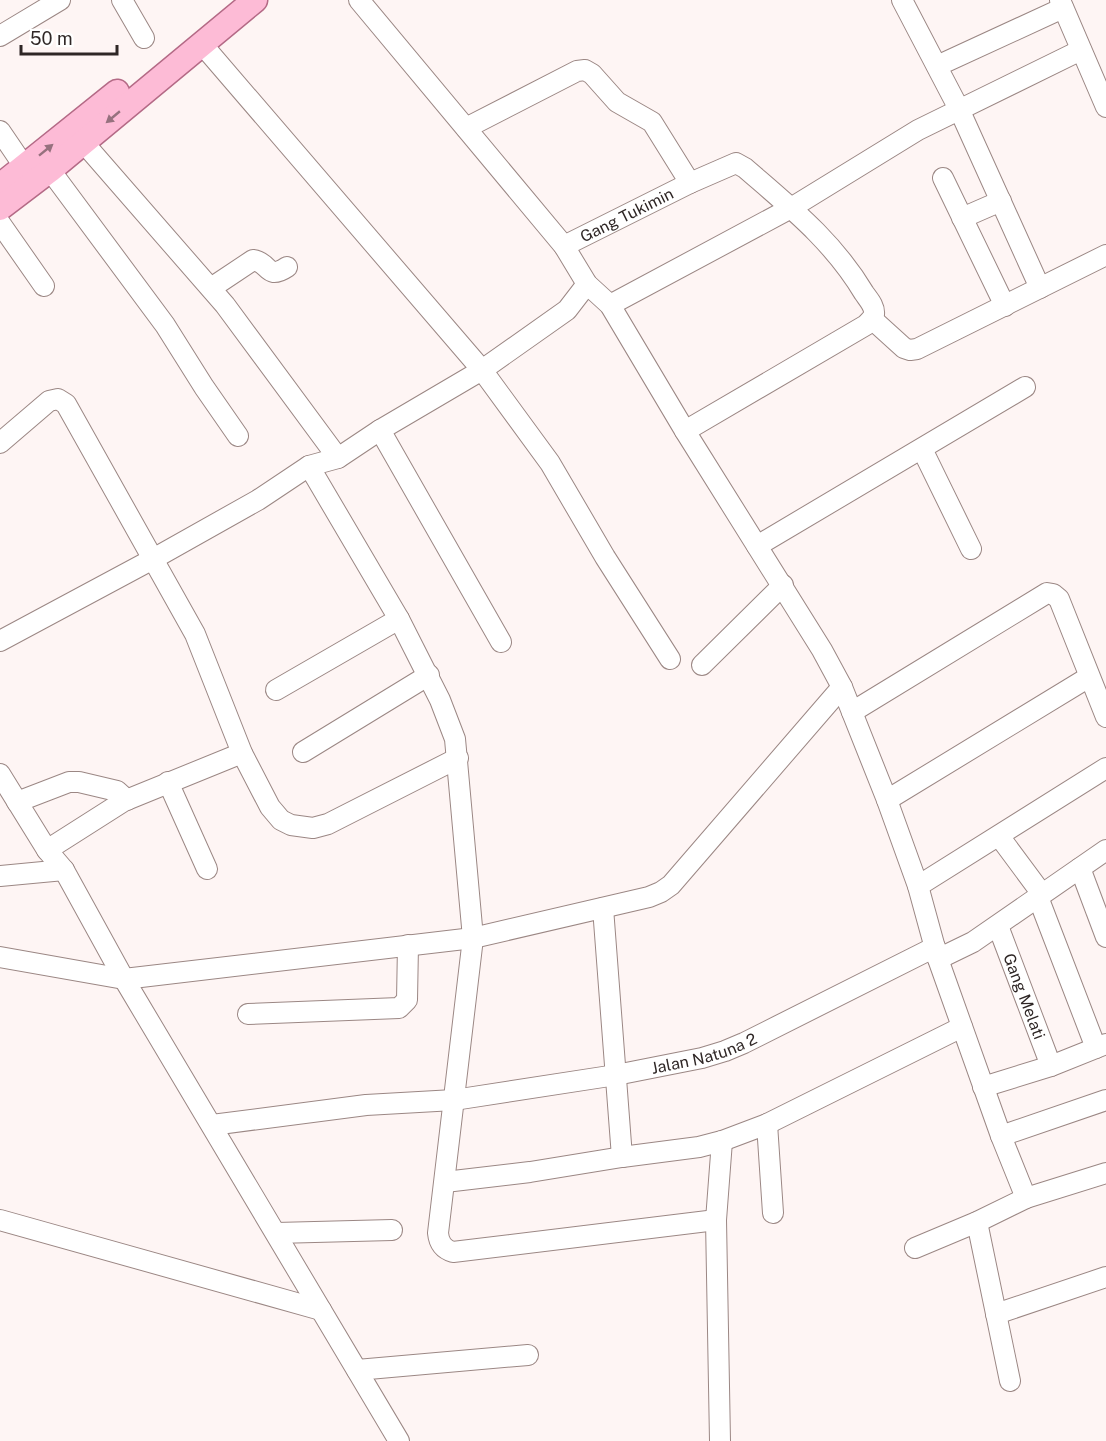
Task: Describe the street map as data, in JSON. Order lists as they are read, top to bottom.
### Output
{
  "streets": {
    "street": ["Gang Tukimin", "Gang Melati", "Jalan Natuna 2"]
  },
  "crossings": [
    ["Gang Melati", "Jalan Natuna 2"]
  ],
  "scale_bar": "50 m"
}
